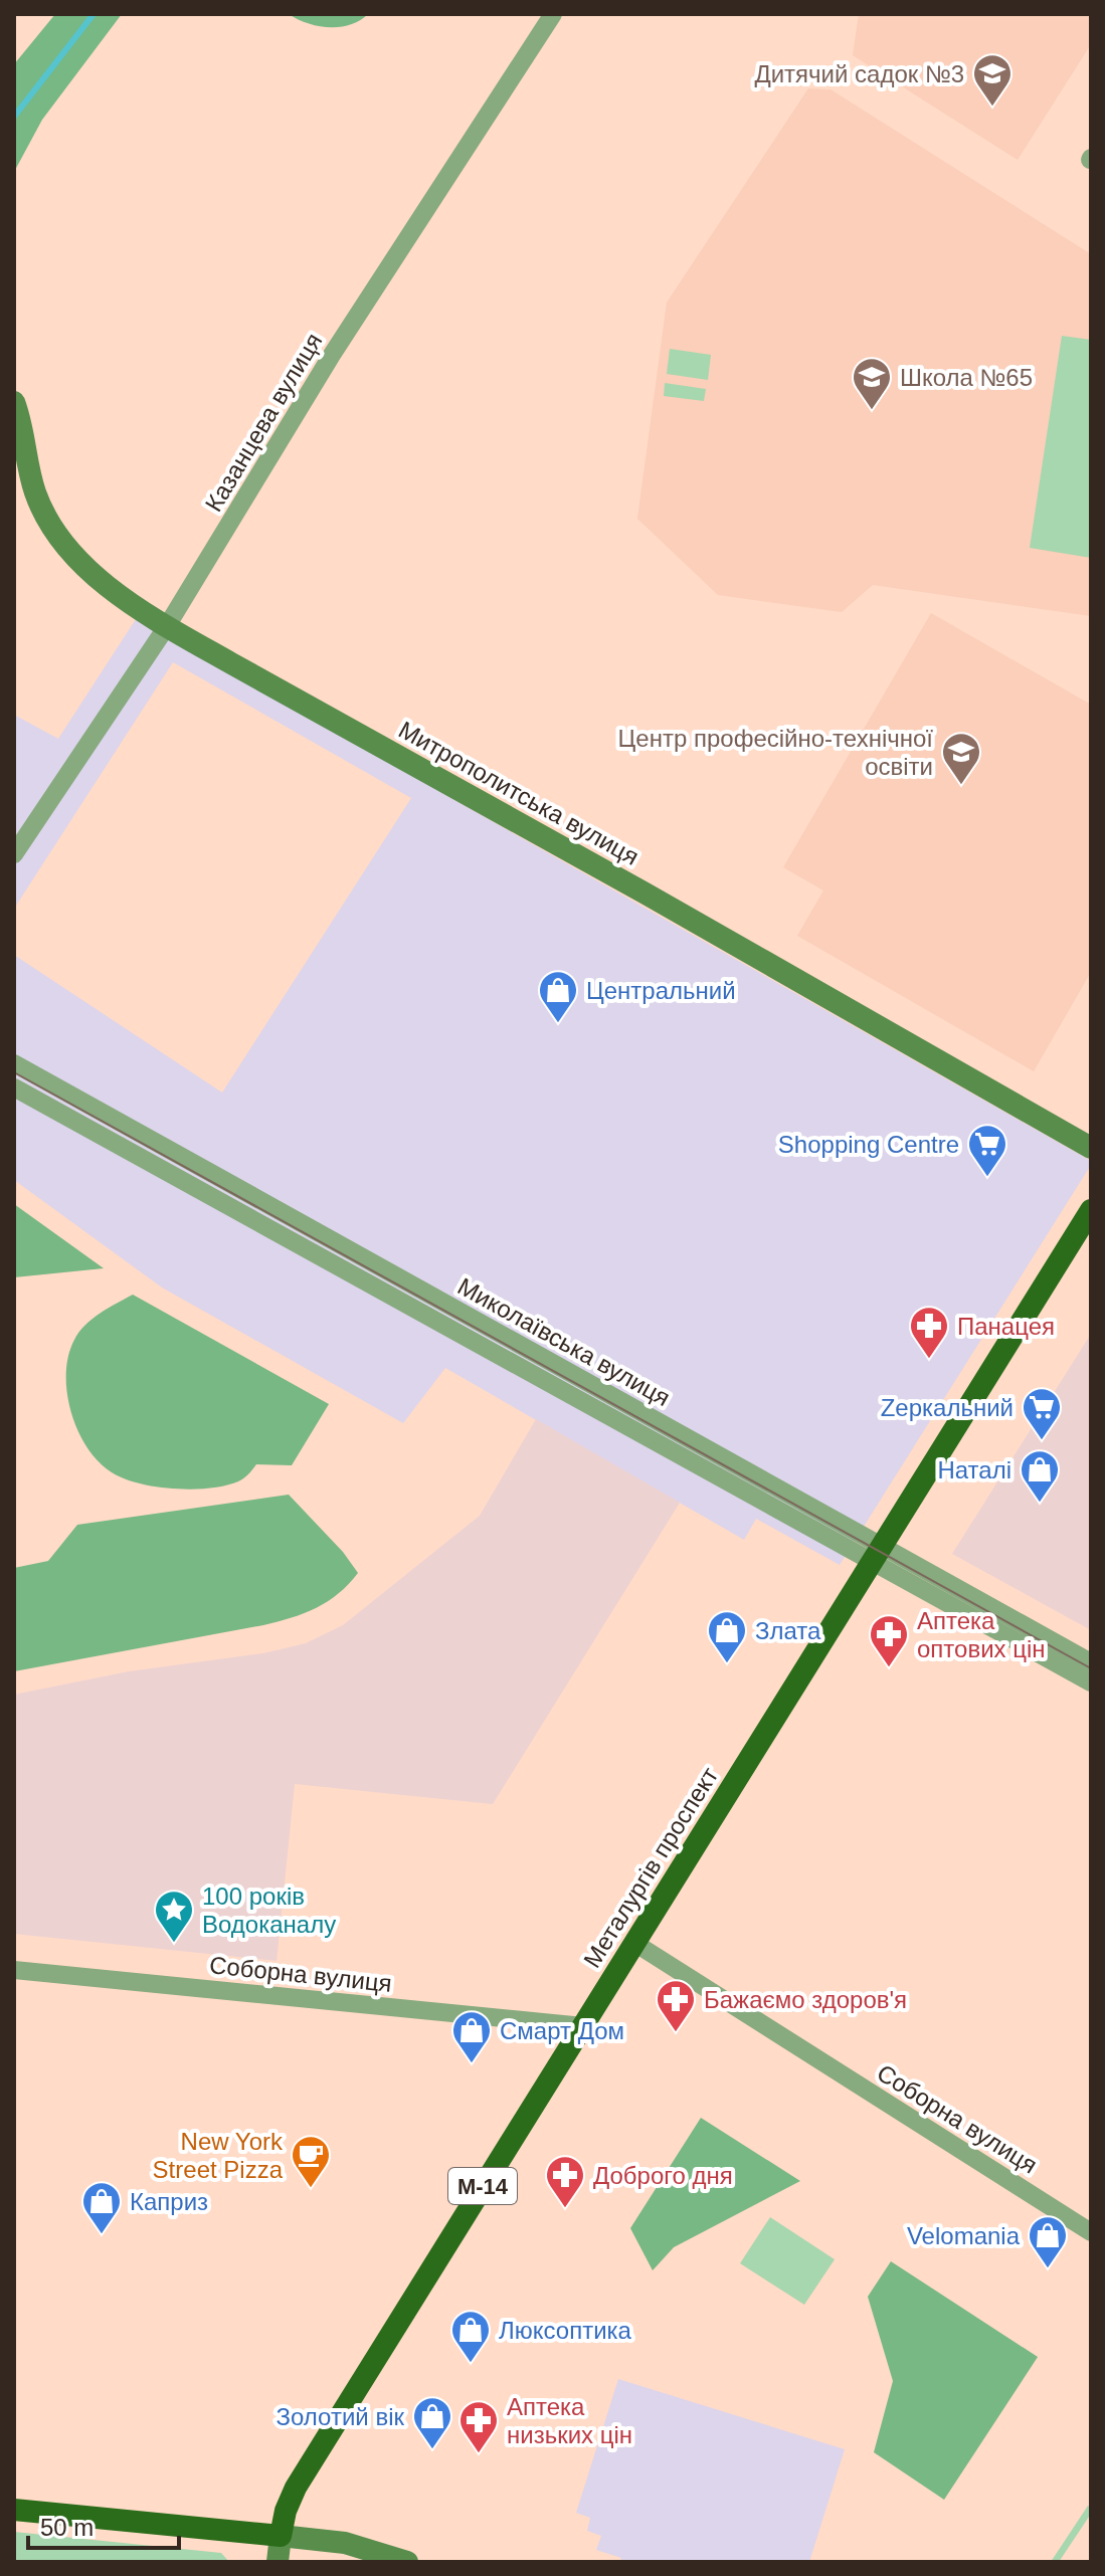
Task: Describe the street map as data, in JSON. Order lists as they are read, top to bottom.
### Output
{
  "streets": {
    "highway": ["Металургів проспект", "М-14"],
    "main road": ["Митрополитська вулиця"],
    "street": ["Казанцева вулиця", "Миколаївська вулиця", "Соборна вулиця"]
  },
  "crossings": [
    ["Казанцева вулиця", "Митрополитська вулиця"],
    ["Миколаївська вулиця", "Металургів проспект"],
    ["Металургів проспект", "Соборна вулиця"]
  ],
  "places": {
    "school or university": ["Дитячий садок №3", "Школа №65", "Центр професійно-технічної освіти"],
    "shop": [
      "Центральний",
      "Наталі",
      "Злата",
      "Смарт Дом",
      "Каприз",
      "Velomania",
      "Люксоптика",
      "Золотий вік"
    ],
    "supermarket": ["Shopping Centre", "Zеркальний"],
    "pharmacy": [
      "Панацея",
      "Аптека оптових цін",
      "Бажаємо здоров'я",
      "Доброго дня",
      "Аптека низьких цін"
    ],
    "place": ["100 років Водоканалу"],
    "cafe": ["New York Street Pizza"]
  },
  "scale_bar": "50 m"
}
